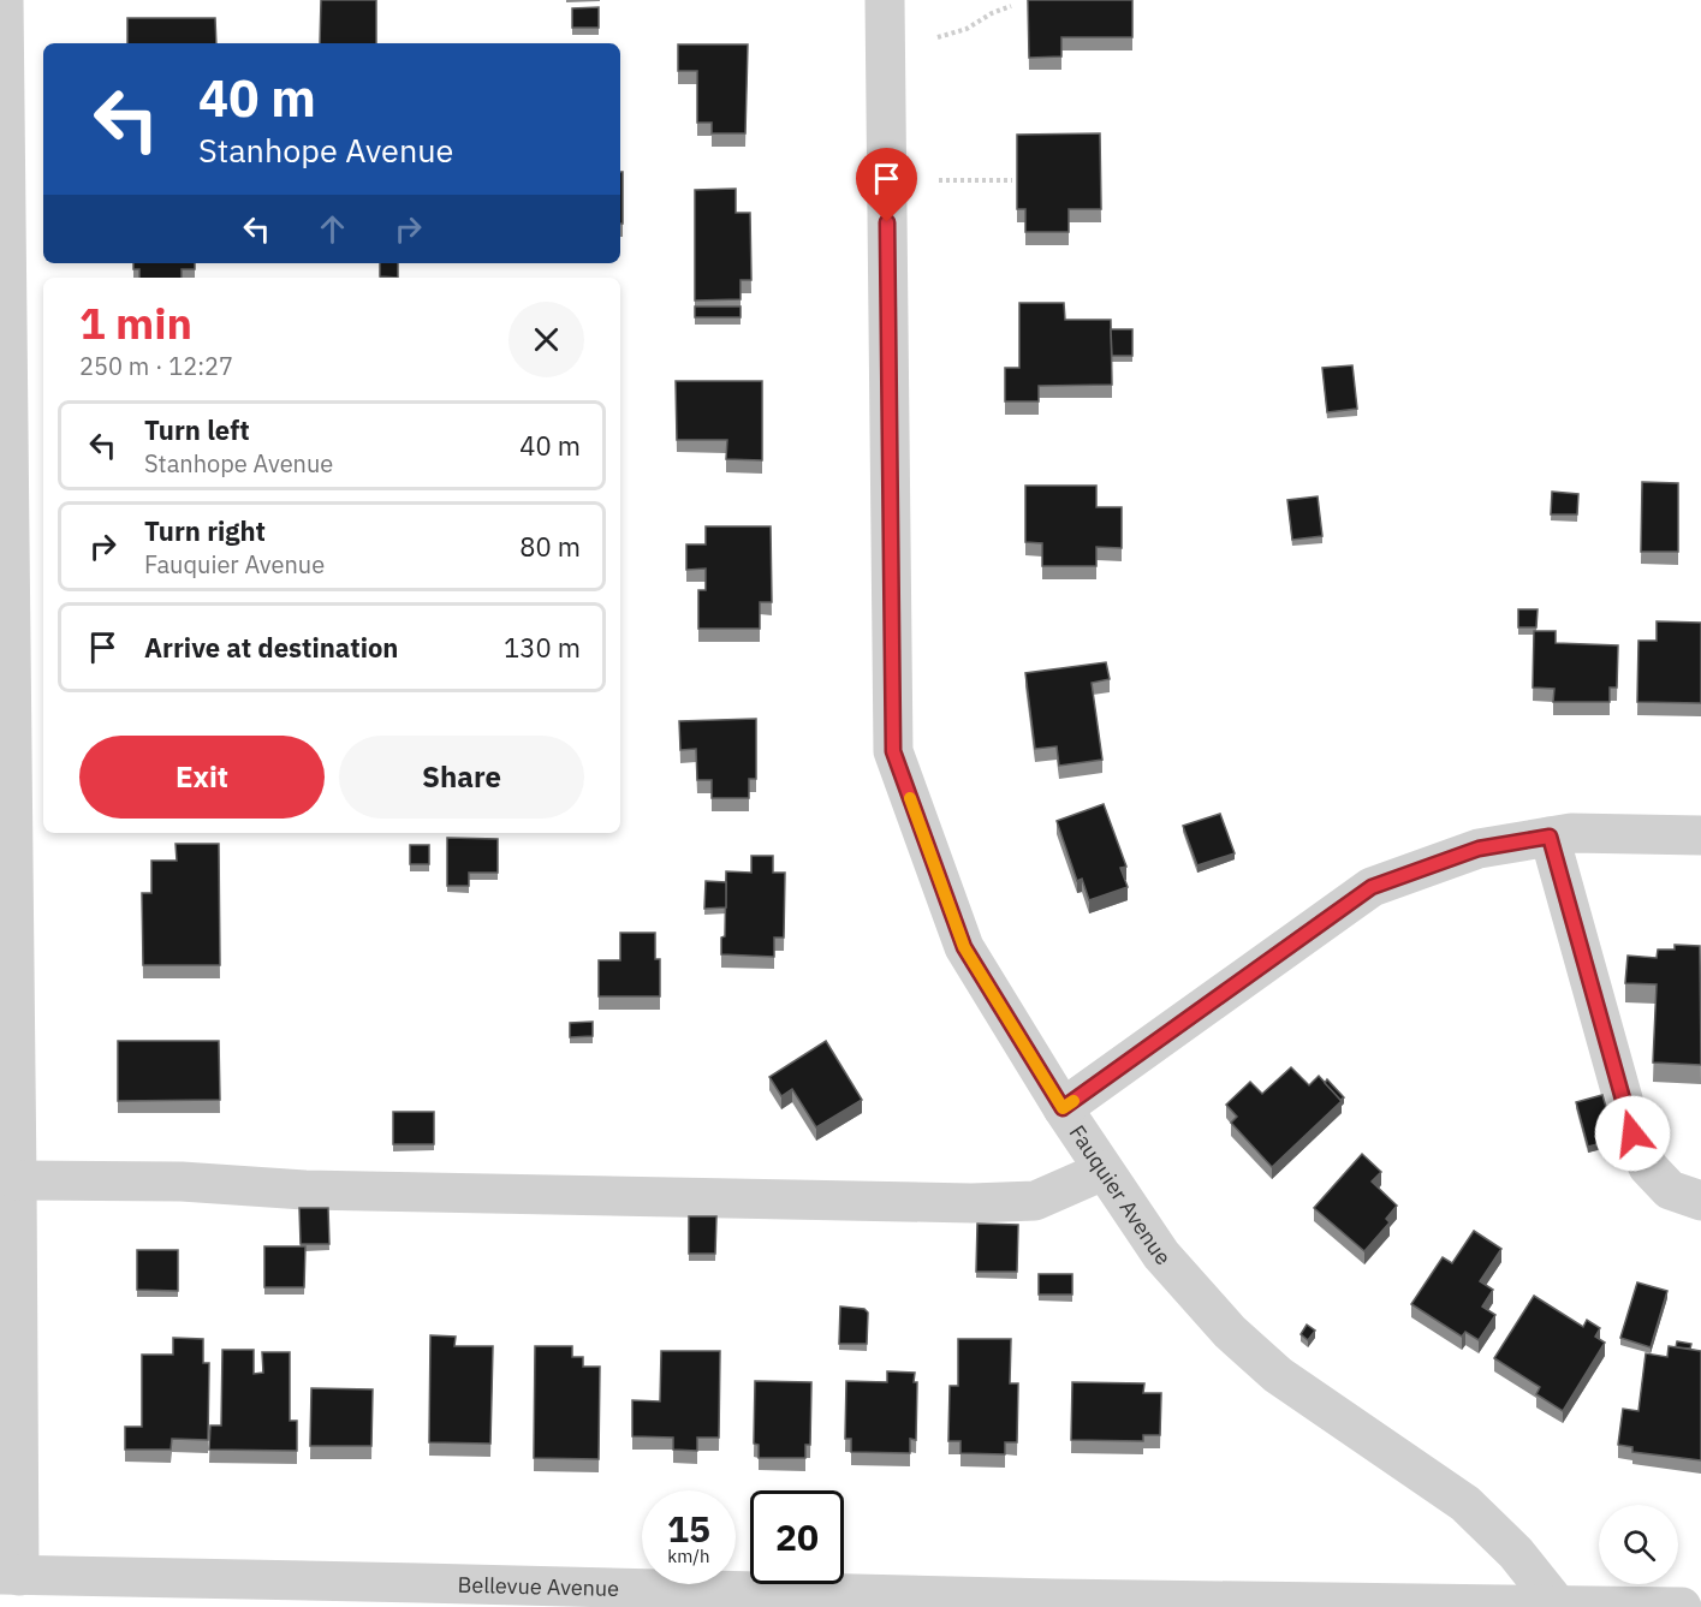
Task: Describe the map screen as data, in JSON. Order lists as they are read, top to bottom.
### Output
{
  "streets": {
    "street": ["Fauquier Avenue", "Bellevue Avenue"]
  },
  "crossings": [
    ["Fauquier Avenue", "Bellevue Avenue"]
  ],
  "page": {
    "turn": ["40 m", "Stanhope Avenue"],
    "heading": ["1 min", "250 m · 12:27"],
    "list": [
      {
        "name": "Turn left",
        "note": "Stanhope Avenue",
        "value": "40 m"
      },
      {
        "name": "Turn right",
        "note": "Fauquier Avenue",
        "value": "80 m"
      },
      {
        "name": "Arrive at destination",
        "value": "130 m"
      }
    ],
    "buttons": ["Exit", "Share"],
    "speed": "15 km/h",
    "limit": "20"
  }
}
